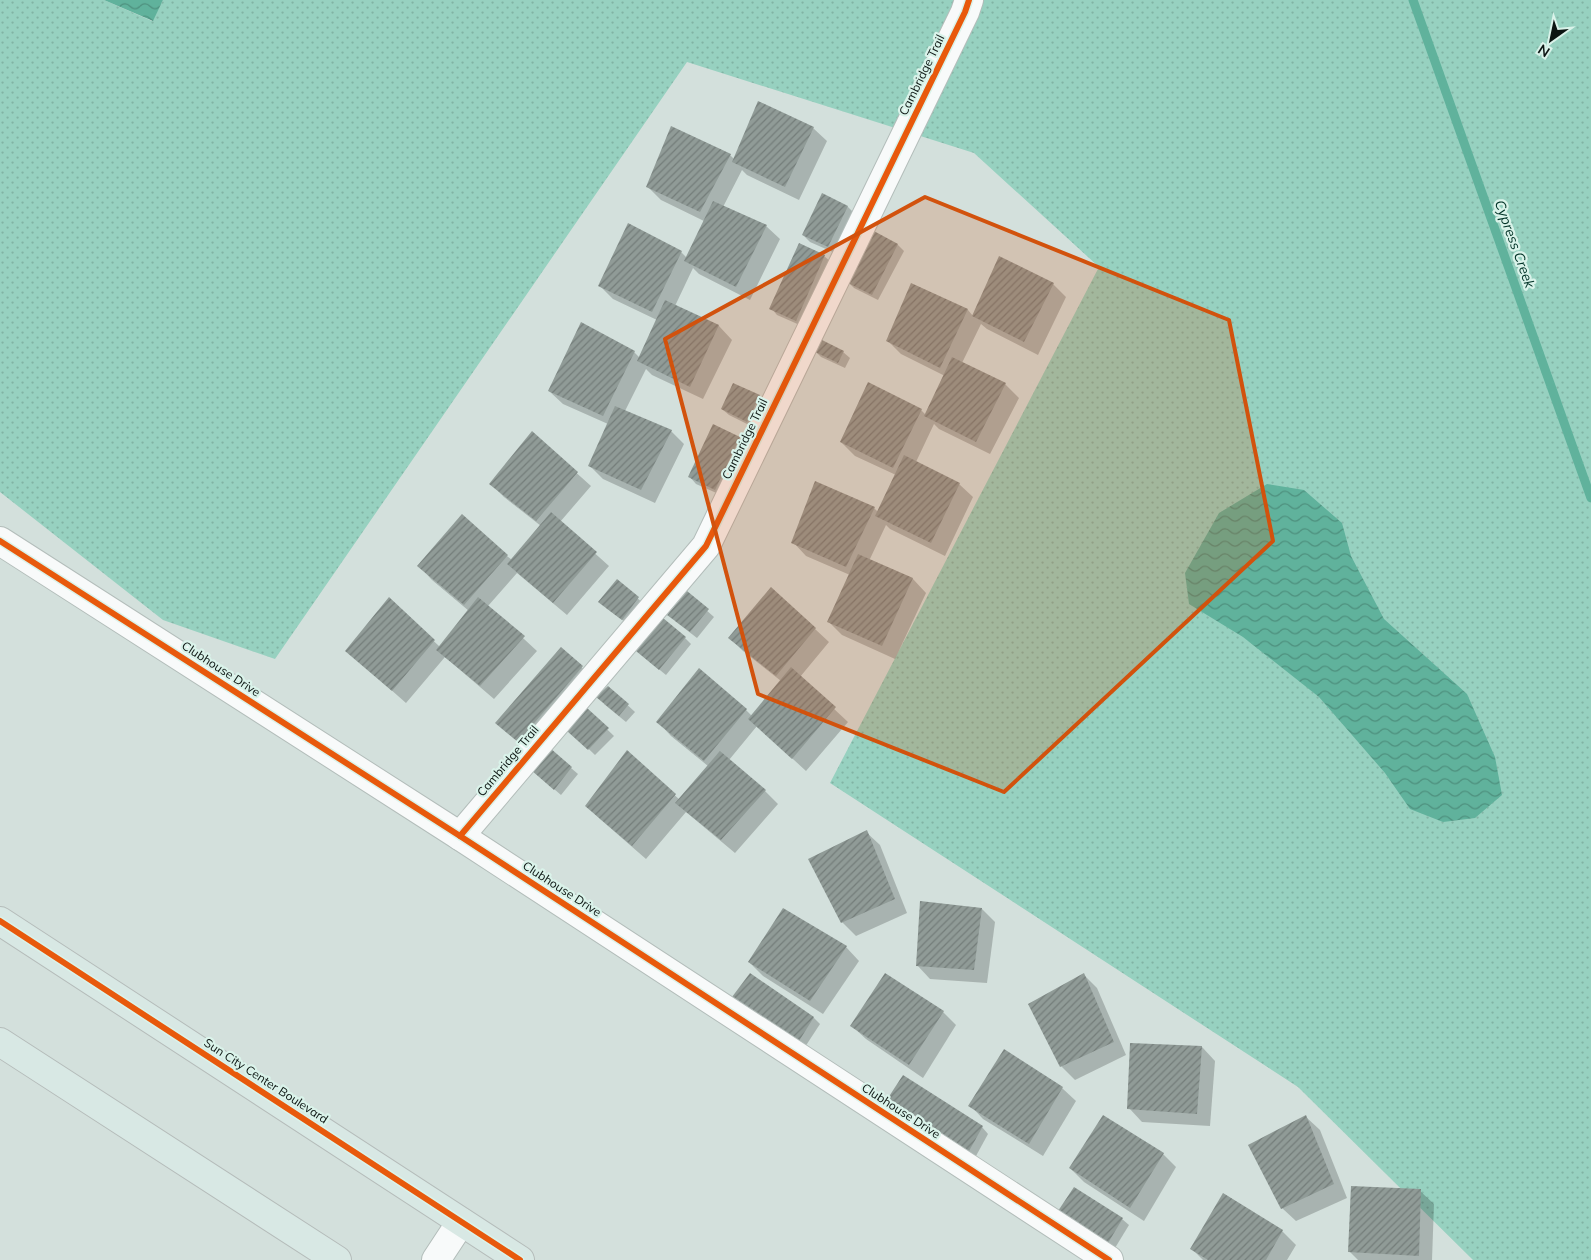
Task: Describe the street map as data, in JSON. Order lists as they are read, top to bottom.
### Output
{
  "streets": {
    "main road": ["Sun City Center Boulevard"],
    "street": ["Cambridge Trail", "Clubhouse Drive"]
  },
  "crossings": [
    ["Cambridge Trail", "Clubhouse Drive"]
  ],
  "water": ["Cypress Creek"],
  "north": "bottom left"
}
